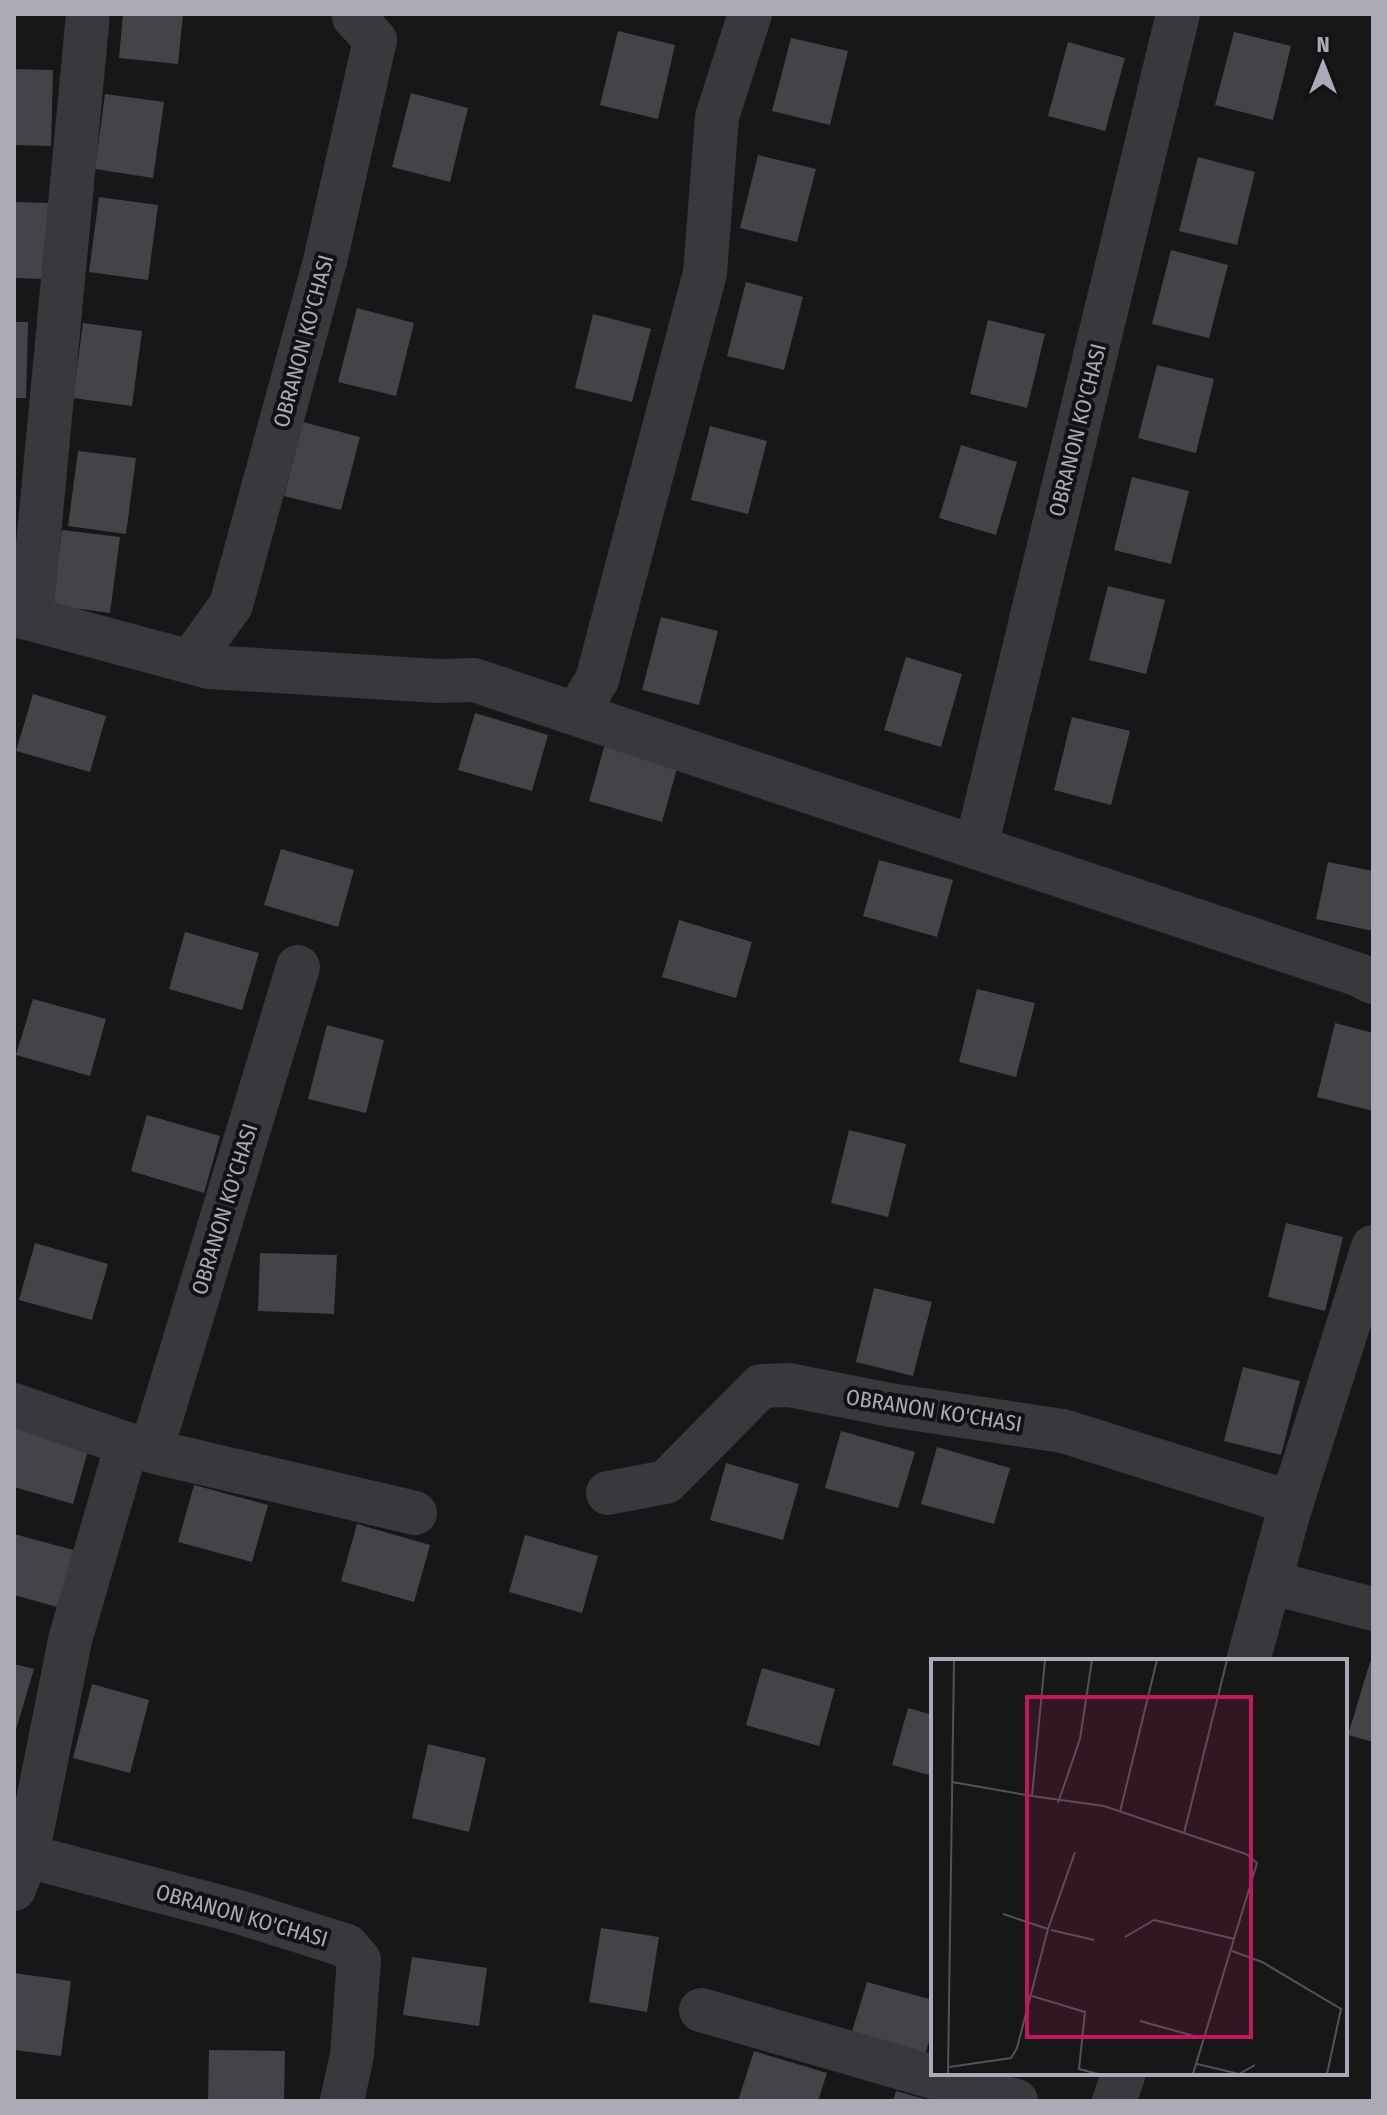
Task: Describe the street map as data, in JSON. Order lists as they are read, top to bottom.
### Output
{
  "streets": {
    "street": ["OBRANON KO'CHASI"]
  },
  "north": "top"
}
